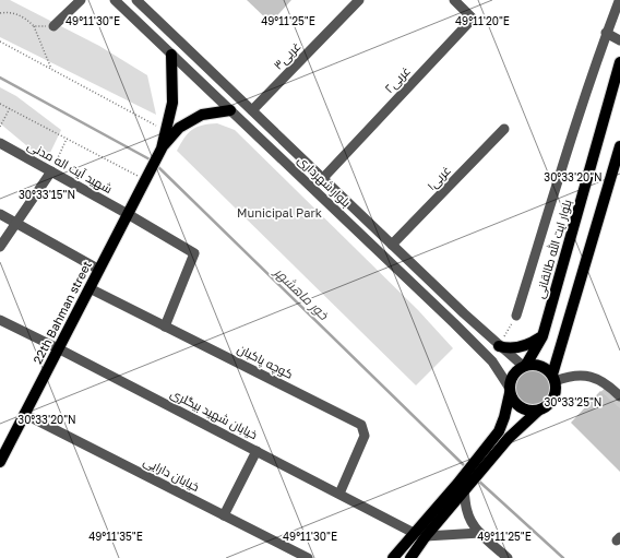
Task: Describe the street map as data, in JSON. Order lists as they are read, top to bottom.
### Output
{
  "streets": {
    "main road": ["بلوار ایت الله طالقانی", "22th Bahman street"],
    "street": [
      "۳غربی",
      "۲غربی",
      "شهید آیت اله مدنی",
      "۱غربی",
      "بلوار شهرداری",
      "کوچه پاکبان",
      "خیابان شهید بیگلری",
      "خیابان دارایی"
    ]
  },
  "crossings": [
    ["۳غربی", "بلوار شهرداری"],
    ["۲غربی", "بلوار شهرداری"],
    ["شهید آیت اله مدنی", "22th Bahman street"],
    ["شهید آیت اله مدنی", "کوچه پاکبان"],
    ["۱غربی", "بلوار شهرداری"],
    ["بلوار شهرداری", "بلوار ایت الله طالقانی"],
    ["22th Bahman street", "کوچه پاکبان"],
    ["22th Bahman street", "خیابان شهید بیگلری"],
    ["22th Bahman street", "خیابان دارایی"],
    ["کوچه پاکبان", "خیابان شهید بیگلری"]
  ],
  "water": ["خور ماهشهر"],
  "parks": ["Municipal Park"],
  "coordinates": [
    "49°11'30\"E",
    "49°11'25\"E",
    "49°11'20\"E",
    "30°33'20\"N",
    "30°33'15\"N",
    "30°33'25\"N",
    "49°11'35\"E"
  ]
}
